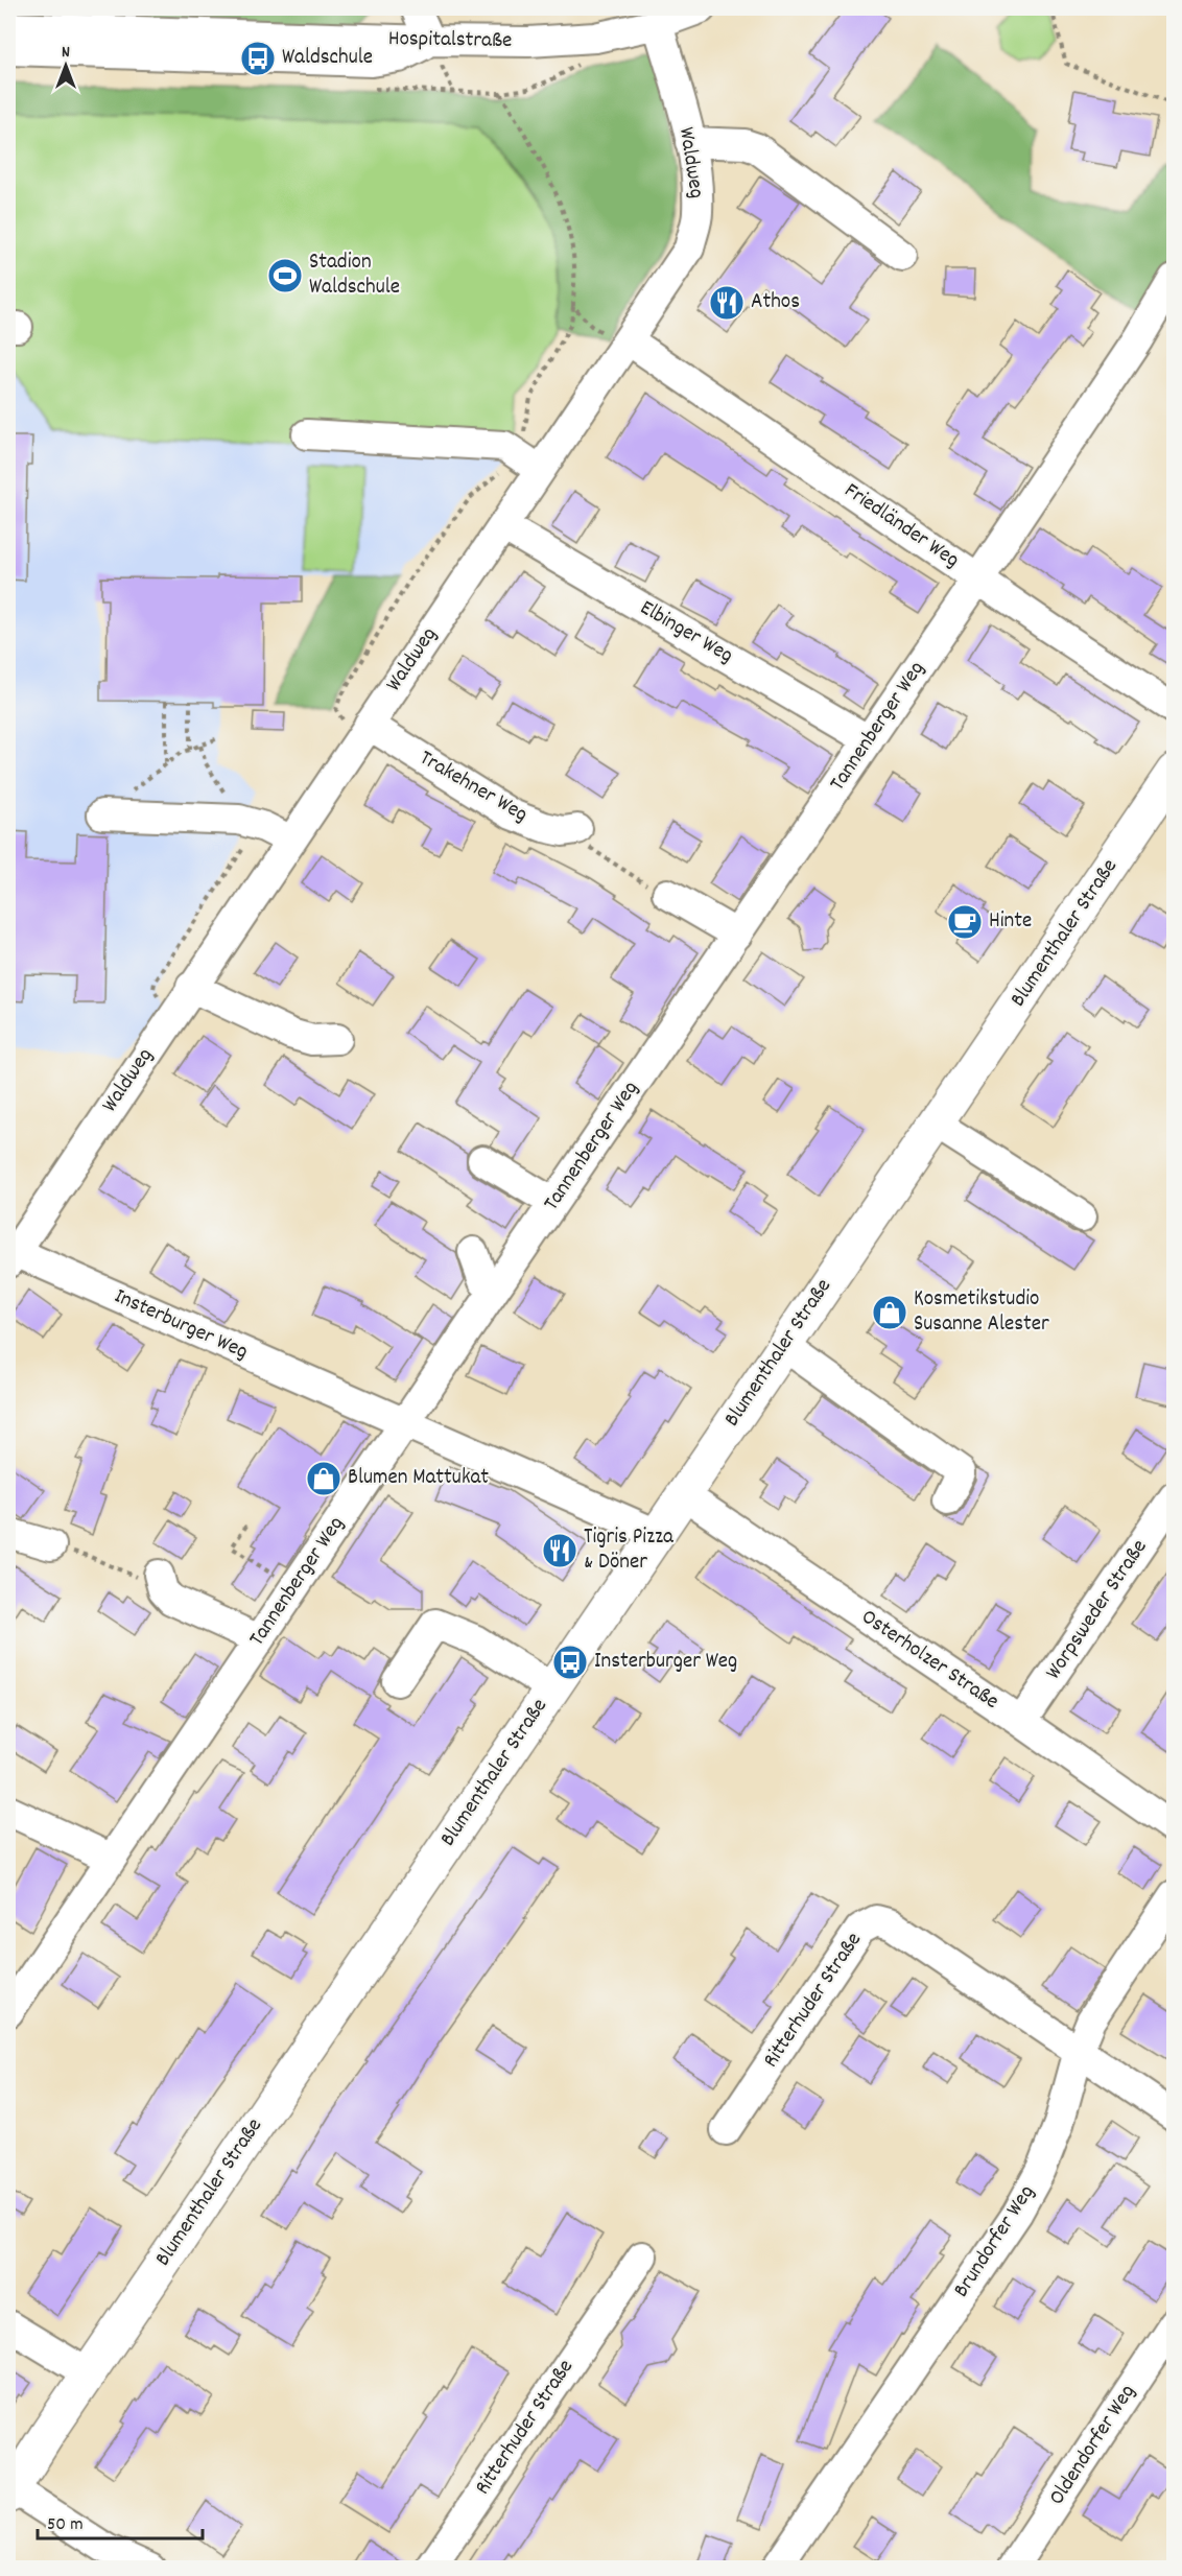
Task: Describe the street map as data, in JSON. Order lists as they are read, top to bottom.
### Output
{
  "streets": {
    "main road": ["Blumenthaler Straße"],
    "street": [
      "Hospitalstraße",
      "Waldweg",
      "Friedländer Weg",
      "Elbinger Weg",
      "Tannenberger Weg",
      "Trakehner Weg",
      "Insterburger Weg",
      "Worpsweder Straße",
      "Osterholzer Straße",
      "Ritterhuder Straße",
      "Brundorfer Weg",
      "Oldendorfer Weg"
    ]
  },
  "crossings": [
    ["Hospitalstraße", "Waldweg"],
    ["Waldweg", "Friedländer Weg"],
    ["Waldweg", "Elbinger Weg"],
    ["Waldweg", "Trakehner Weg"],
    ["Waldweg", "Insterburger Weg"],
    ["Friedländer Weg", "Tannenberger Weg"],
    ["Elbinger Weg", "Tannenberger Weg"],
    ["Tannenberger Weg", "Insterburger Weg"],
    ["Blumenthaler Straße", "Insterburger Weg"],
    ["Blumenthaler Straße", "Osterholzer Straße"],
    ["Worpsweder Straße", "Osterholzer Straße"],
    ["Ritterhuder Straße", "Brundorfer Weg"]
  ],
  "places": {
    "bus stop": ["Waldschule", "Insterburger Weg"],
    "sports": ["Stadion Waldschule"],
    "restaurant": ["Athos", "Tigris Pizza & Döner"],
    "cafe": ["Hinte"],
    "shop": ["Kosmetikstudio Susanne Alester", "Blumen Mattukat"]
  },
  "scale_bar": "50 m",
  "north": "top"
}
